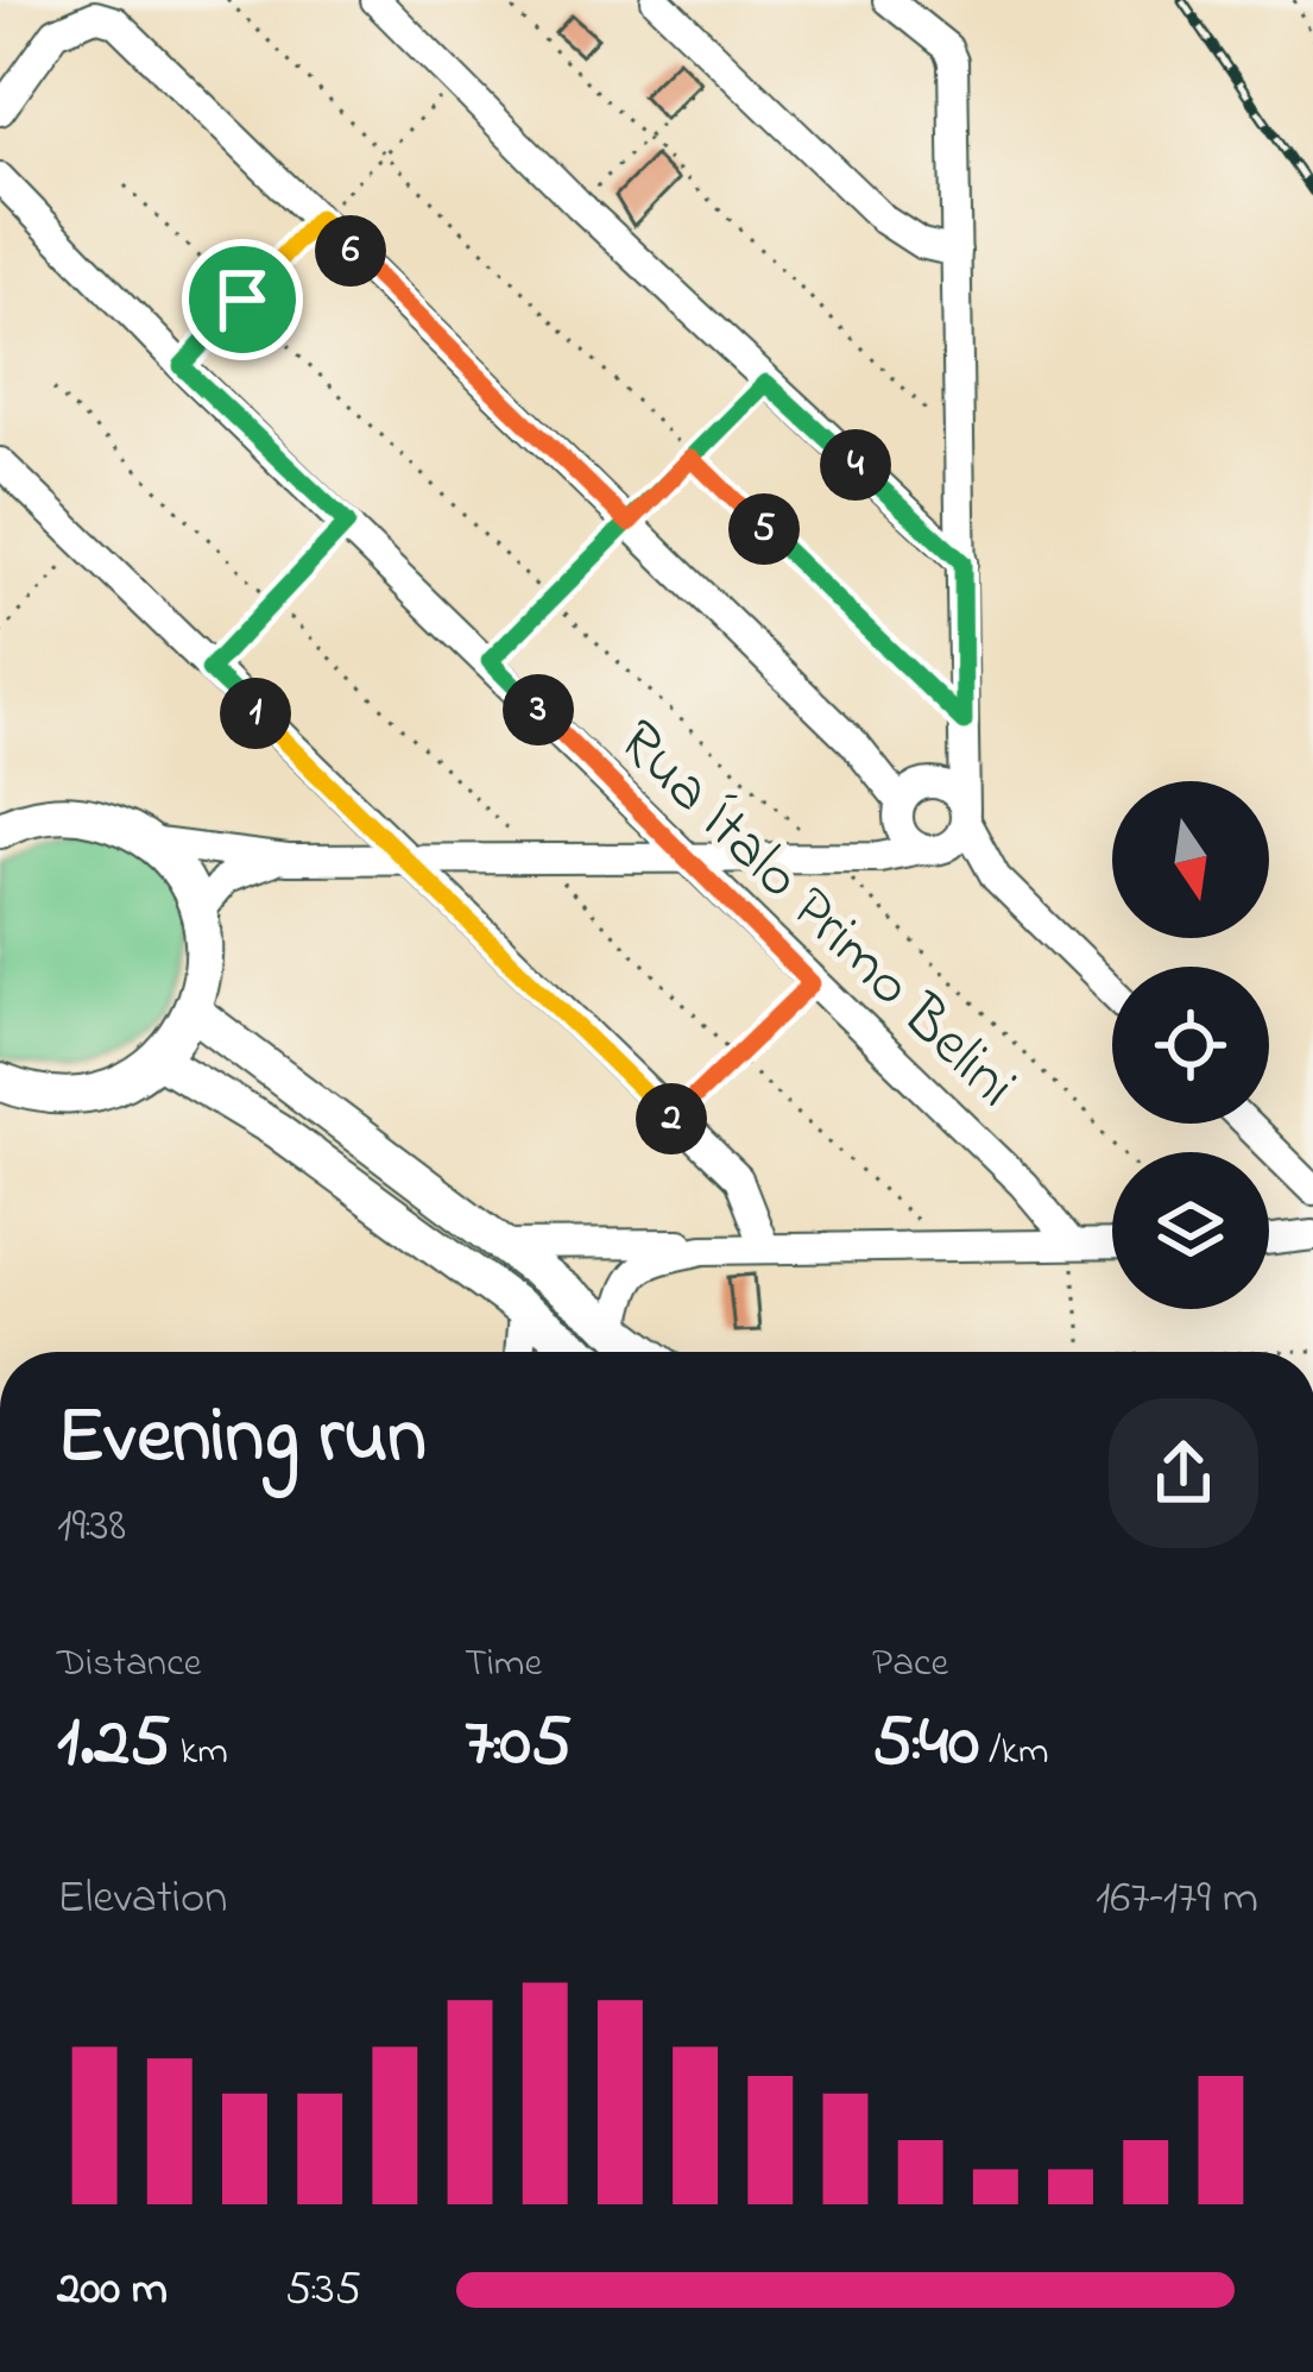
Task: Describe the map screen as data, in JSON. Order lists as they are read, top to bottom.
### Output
{
  "streets": {
    "street": ["Rua Ítalo Primo Belini"]
  },
  "north": "bottom",
  "page": {
    "pins": [
      "6",
      "4",
      "5",
      "3",
      "1",
      "2"
    ],
    "heading": ["Evening run", "19:38"],
    "stats": [
      ["Distance", "1.25 km"],
      ["Time", "7:05"],
      ["Pace", "5:40 /km"]
    ],
    "chart": ["Elevation", "167–179 m"],
    "list": [
      {
        "name": "200 m",
        "note": "5:35"
      }
    ]
  }
}
